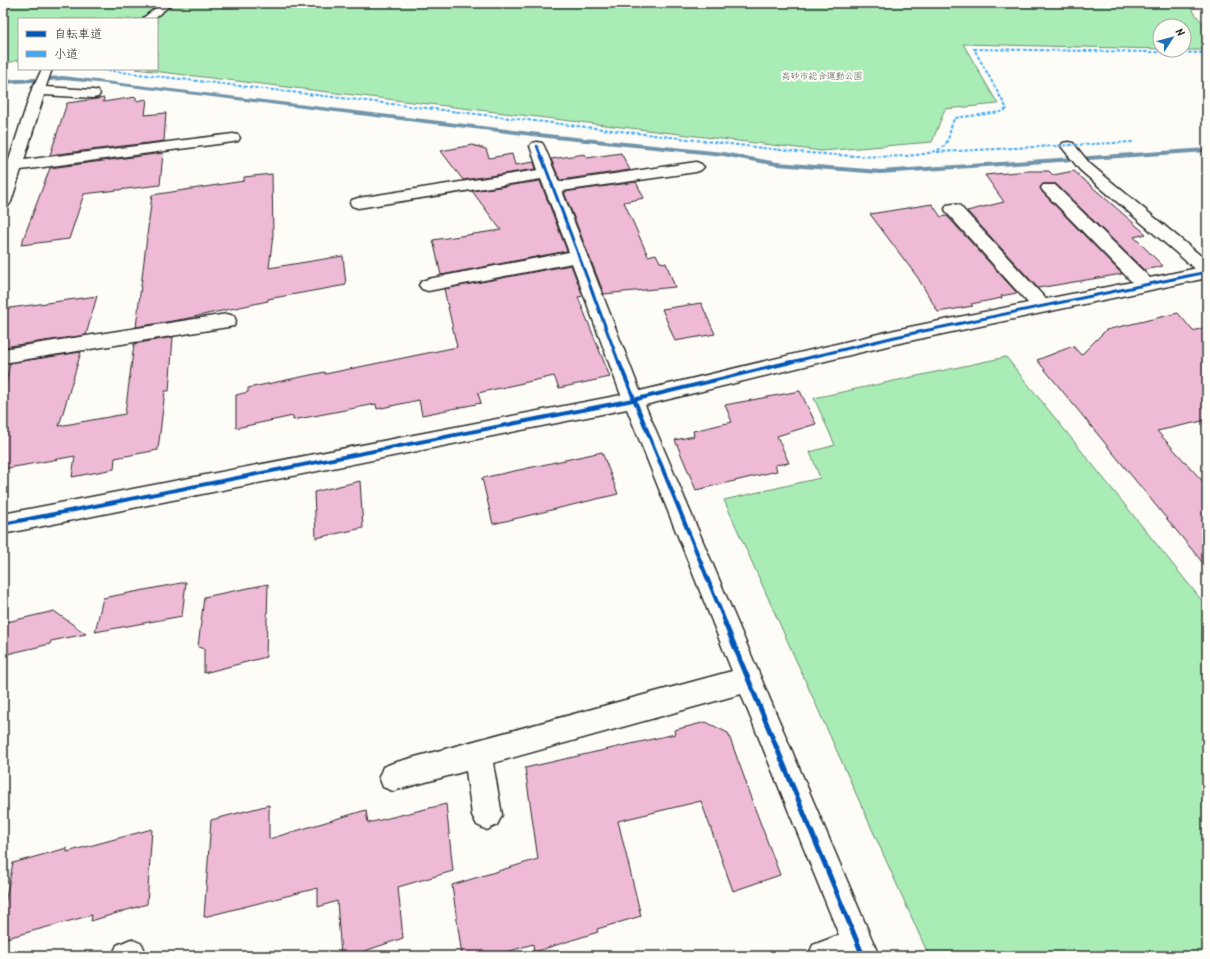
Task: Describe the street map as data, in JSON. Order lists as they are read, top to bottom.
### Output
{
  "parks": ["高砂市総合運動公園"],
  "legend": ["自転車道", "小道"],
  "north": "top right"
}
